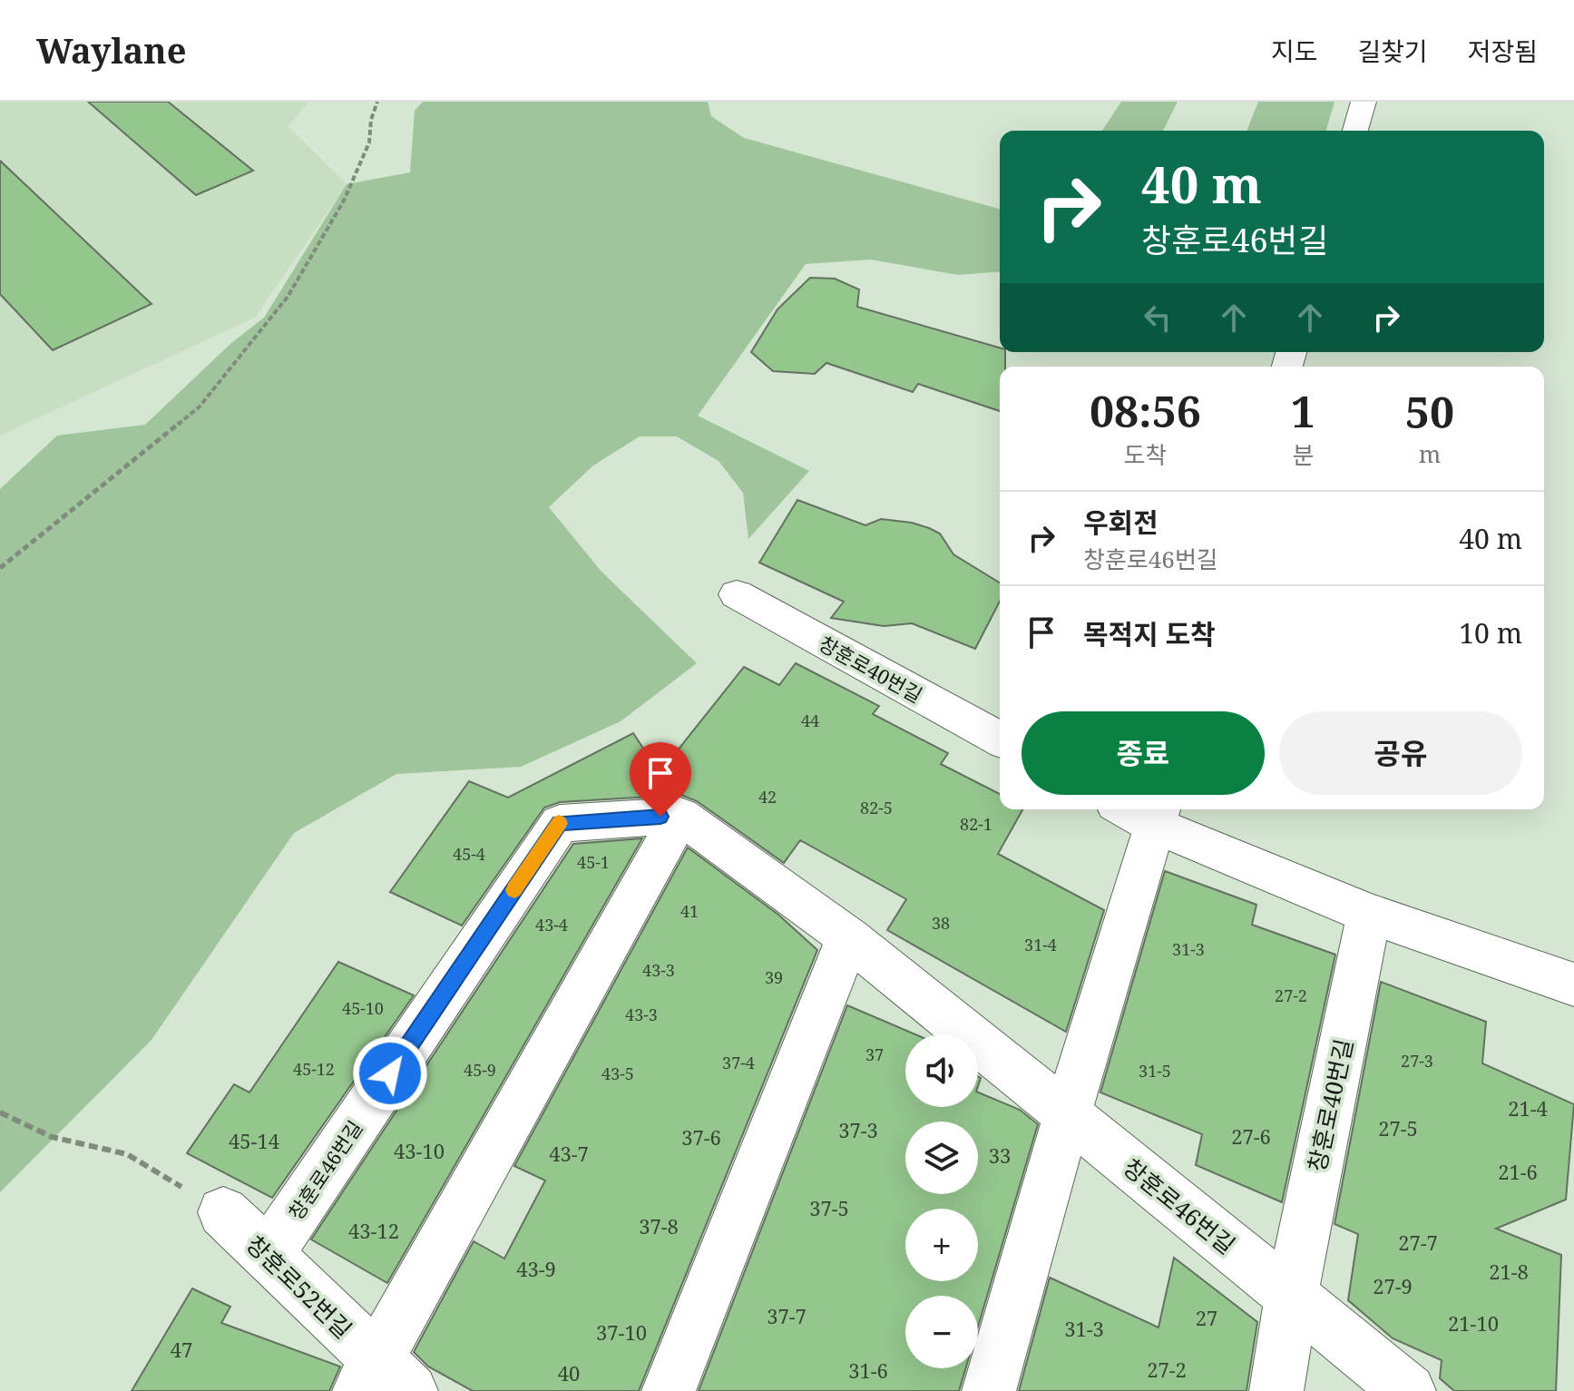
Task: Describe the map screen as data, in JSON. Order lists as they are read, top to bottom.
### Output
{
  "streets": {
    "street": ["창훈로40번길", "창훈로46번길", "창훈로52번길"]
  },
  "crossings": [
    ["창훈로40번길", "창훈로46번길"],
    ["창훈로46번길", "창훈로52번길"]
  ],
  "house_numbers": [
    "44",
    "42",
    "82-5",
    "82-1",
    "45-4",
    "45-1",
    "41",
    "38",
    "43-4",
    "31-4",
    "31-3",
    "43-3",
    "39",
    "27-2",
    "45-10",
    "43-3",
    "37",
    "27-3",
    "37-4",
    "45-12",
    "45-9",
    "31-5",
    "43-5",
    "21-4",
    "27-5",
    "37-3",
    "27-6",
    "37-6",
    "45-14",
    "43-10",
    "43-7",
    "33",
    "21-6",
    "37-5",
    "37-8",
    "43-12",
    "27-7",
    "43-9",
    "21-8",
    "27-9",
    "37-7",
    "27",
    "21-10",
    "31-3",
    "37-10",
    "47",
    "27-2",
    "31-6",
    "40"
  ],
  "page": {
    "header": "Waylane",
    "nav": ["지도", "길찾기", "저장됨"],
    "turn": ["40 m", "창훈로46번길"],
    "eta": [
      "08:56",
      "도착",
      "1",
      "분",
      "50",
      "m"
    ],
    "list": [
      {
        "name": "우회전",
        "note": "창훈로46번길",
        "value": "40 m"
      },
      {
        "name": "목적지 도착",
        "value": "10 m"
      }
    ],
    "buttons": ["종료", "공유"],
    "map_buttons": ["+", "−"]
  }
}
